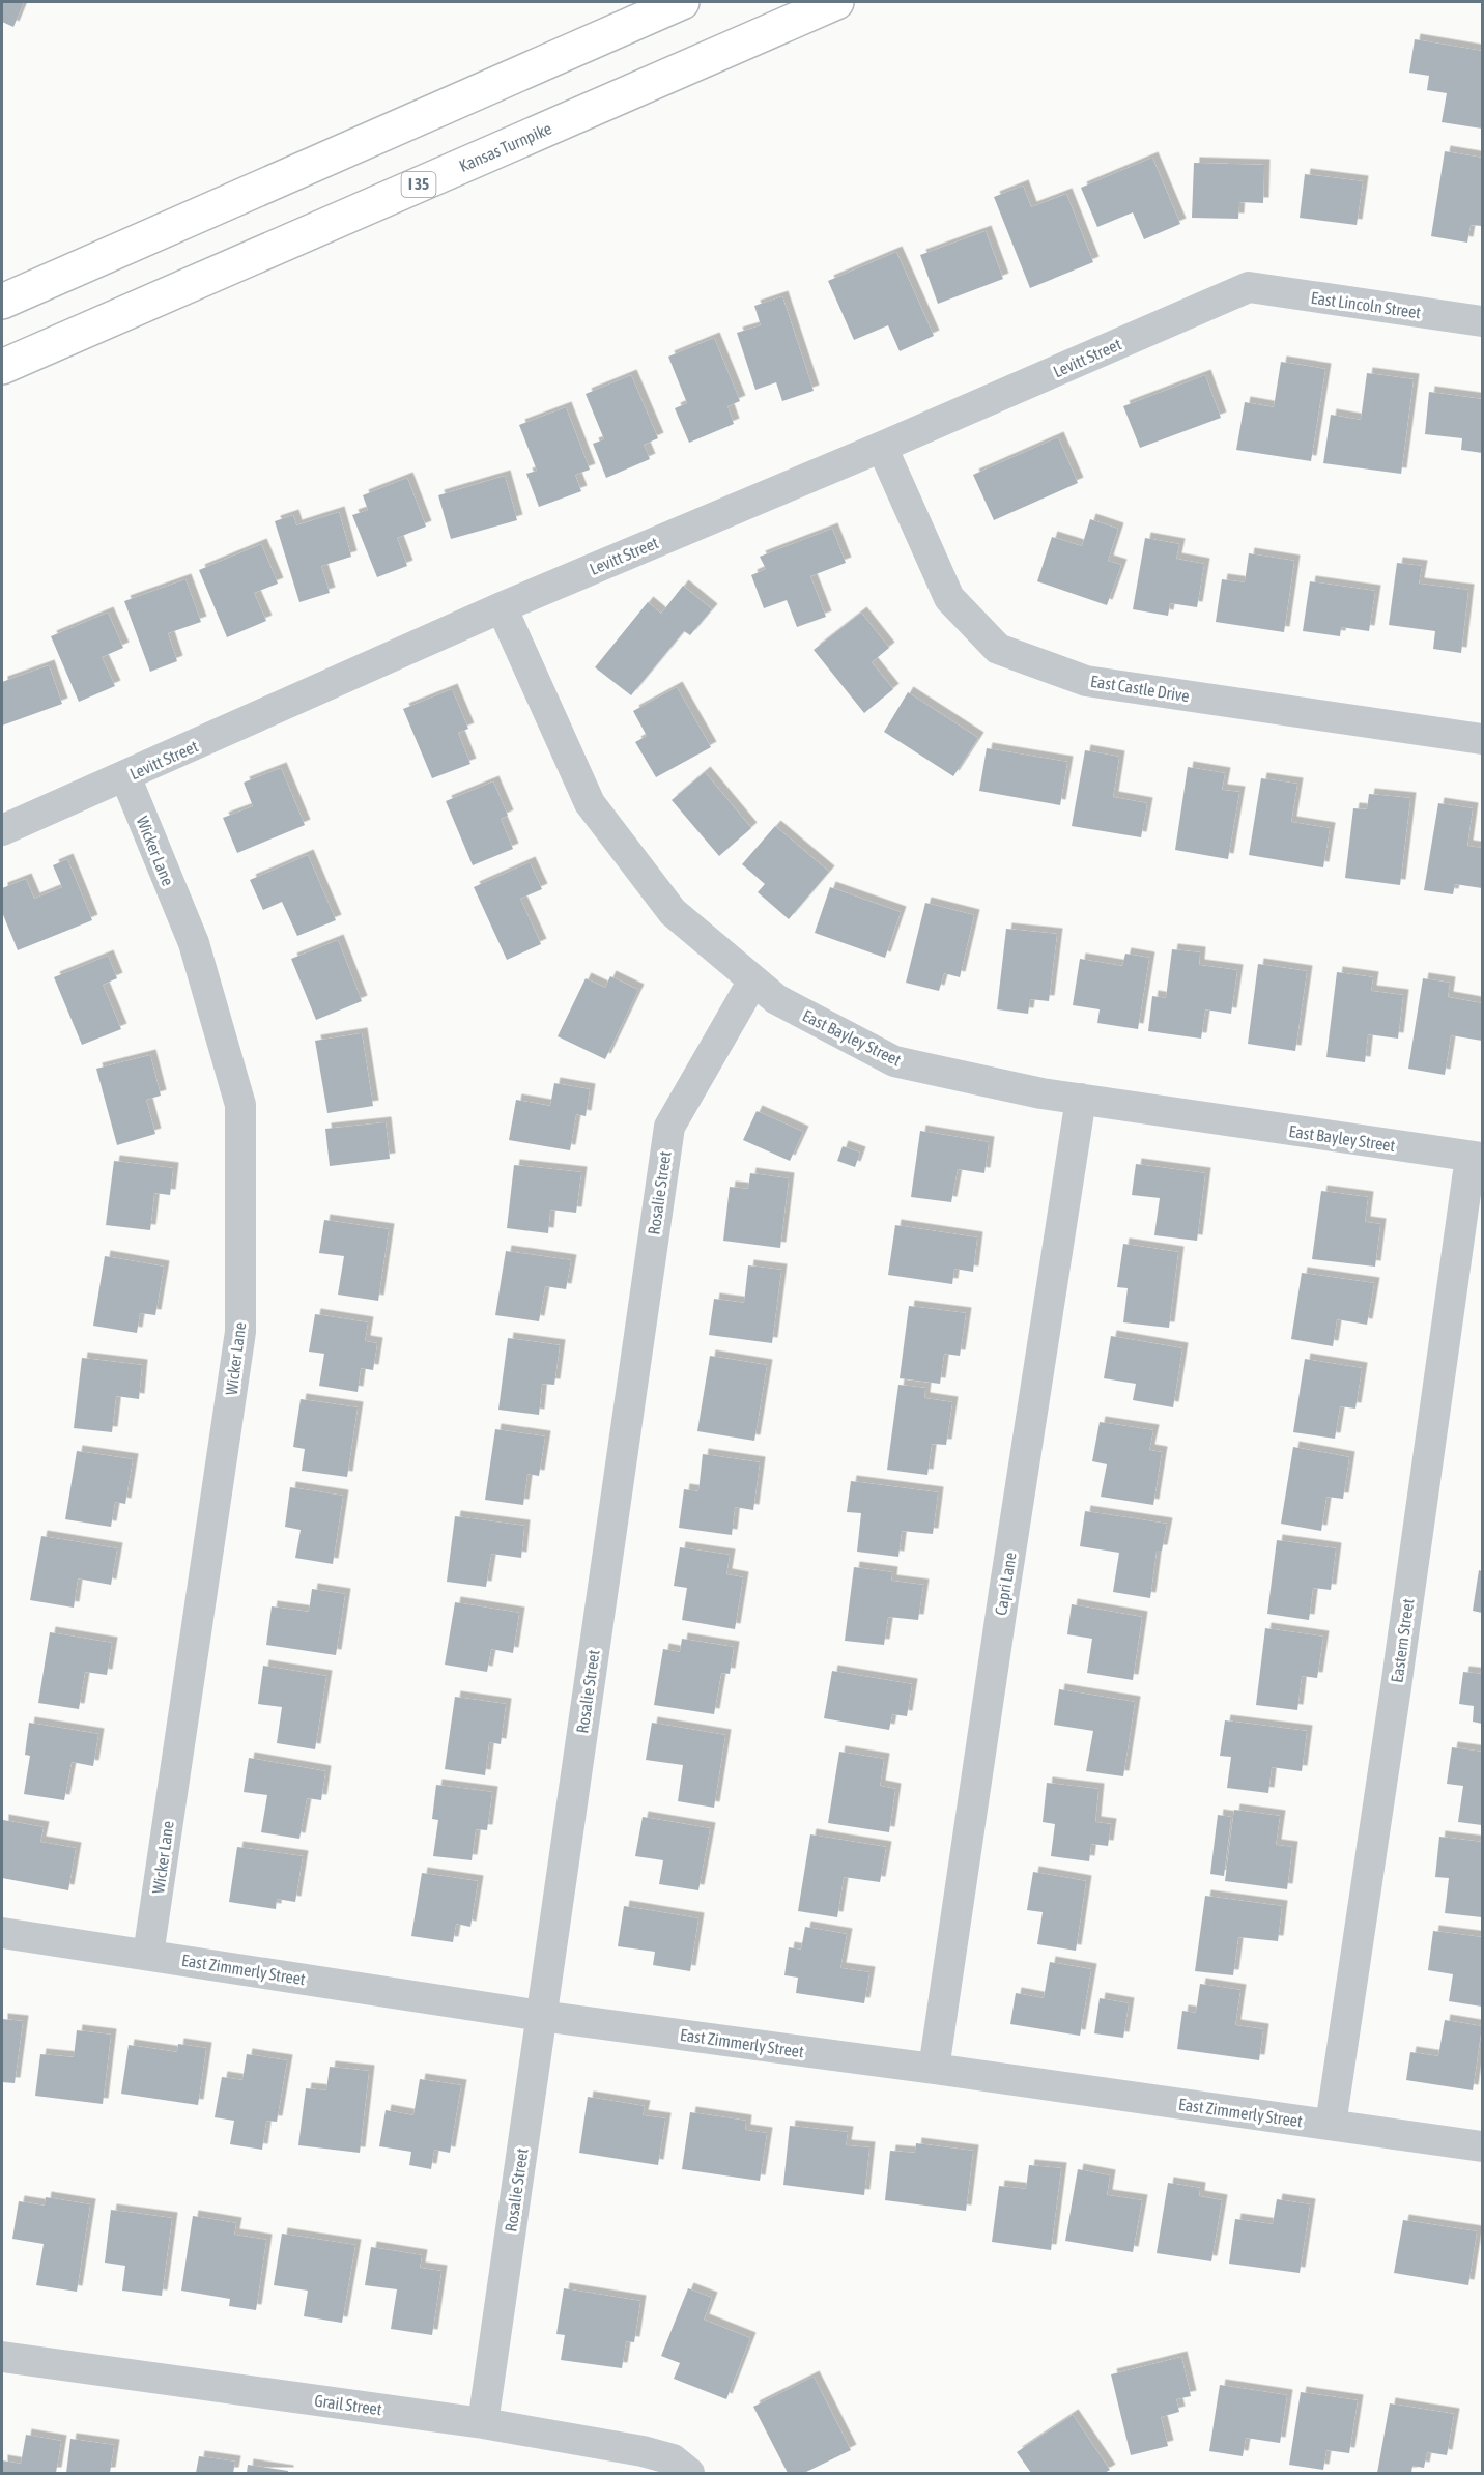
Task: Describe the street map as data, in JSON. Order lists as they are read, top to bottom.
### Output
{
  "streets": {
    "highway": ["Kansas Turnpike", "I 35"],
    "street": [
      "East Lincoln Street",
      "Levitt Street",
      "East Castle Drive",
      "Wicker Lane",
      "East Bayley Street",
      "Rosalie Street",
      "Capri Lane",
      "Eastern Street",
      "East Zimmerly Street",
      "Grail Street"
    ]
  },
  "crossings": [
    ["East Lincoln Street", "Levitt Street"],
    ["Levitt Street", "East Castle Drive"],
    ["Levitt Street", "Wicker Lane"],
    ["Levitt Street", "East Bayley Street"],
    ["Wicker Lane", "East Zimmerly Street"],
    ["East Bayley Street", "Rosalie Street"],
    ["East Bayley Street", "Capri Lane"],
    ["East Bayley Street", "Eastern Street"],
    ["Rosalie Street", "East Zimmerly Street"],
    ["Rosalie Street", "Grail Street"],
    ["Capri Lane", "East Zimmerly Street"],
    ["Eastern Street", "East Zimmerly Street"]
  ]
}
